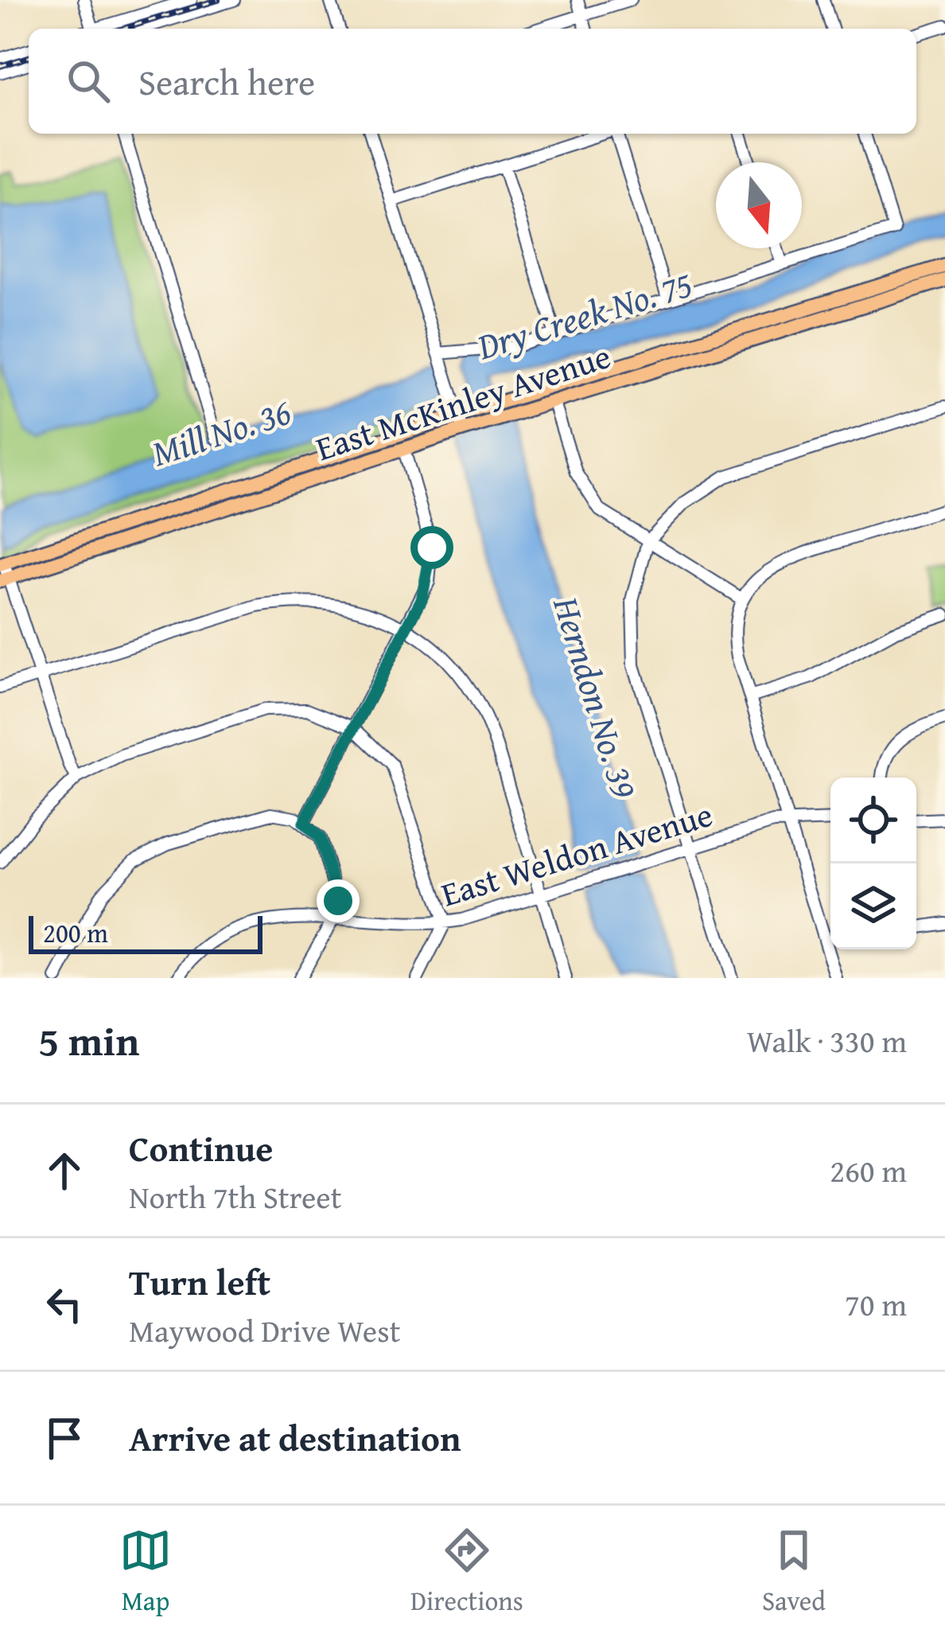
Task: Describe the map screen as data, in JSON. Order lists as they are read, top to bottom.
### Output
{
  "streets": {
    "main road": ["East McKinley Avenue"],
    "street": ["East Weldon Avenue"]
  },
  "water": ["Dry Creek No. 75", "Mill No. 36", "Herndon No. 39"],
  "scale_bar": "200 m",
  "north": "bottom",
  "page": {
    "search": "Search here",
    "scale": "200 m",
    "heading": ["5 min", "Walk · 330 m"],
    "list": [
      ["Continue", "North 7th Street", "260 m"],
      ["Turn left", "Maywood Drive West", "70 m"],
      "Arrive at destination"
    ],
    "nav": ["Map", "Directions", "Saved"]
  }
}
